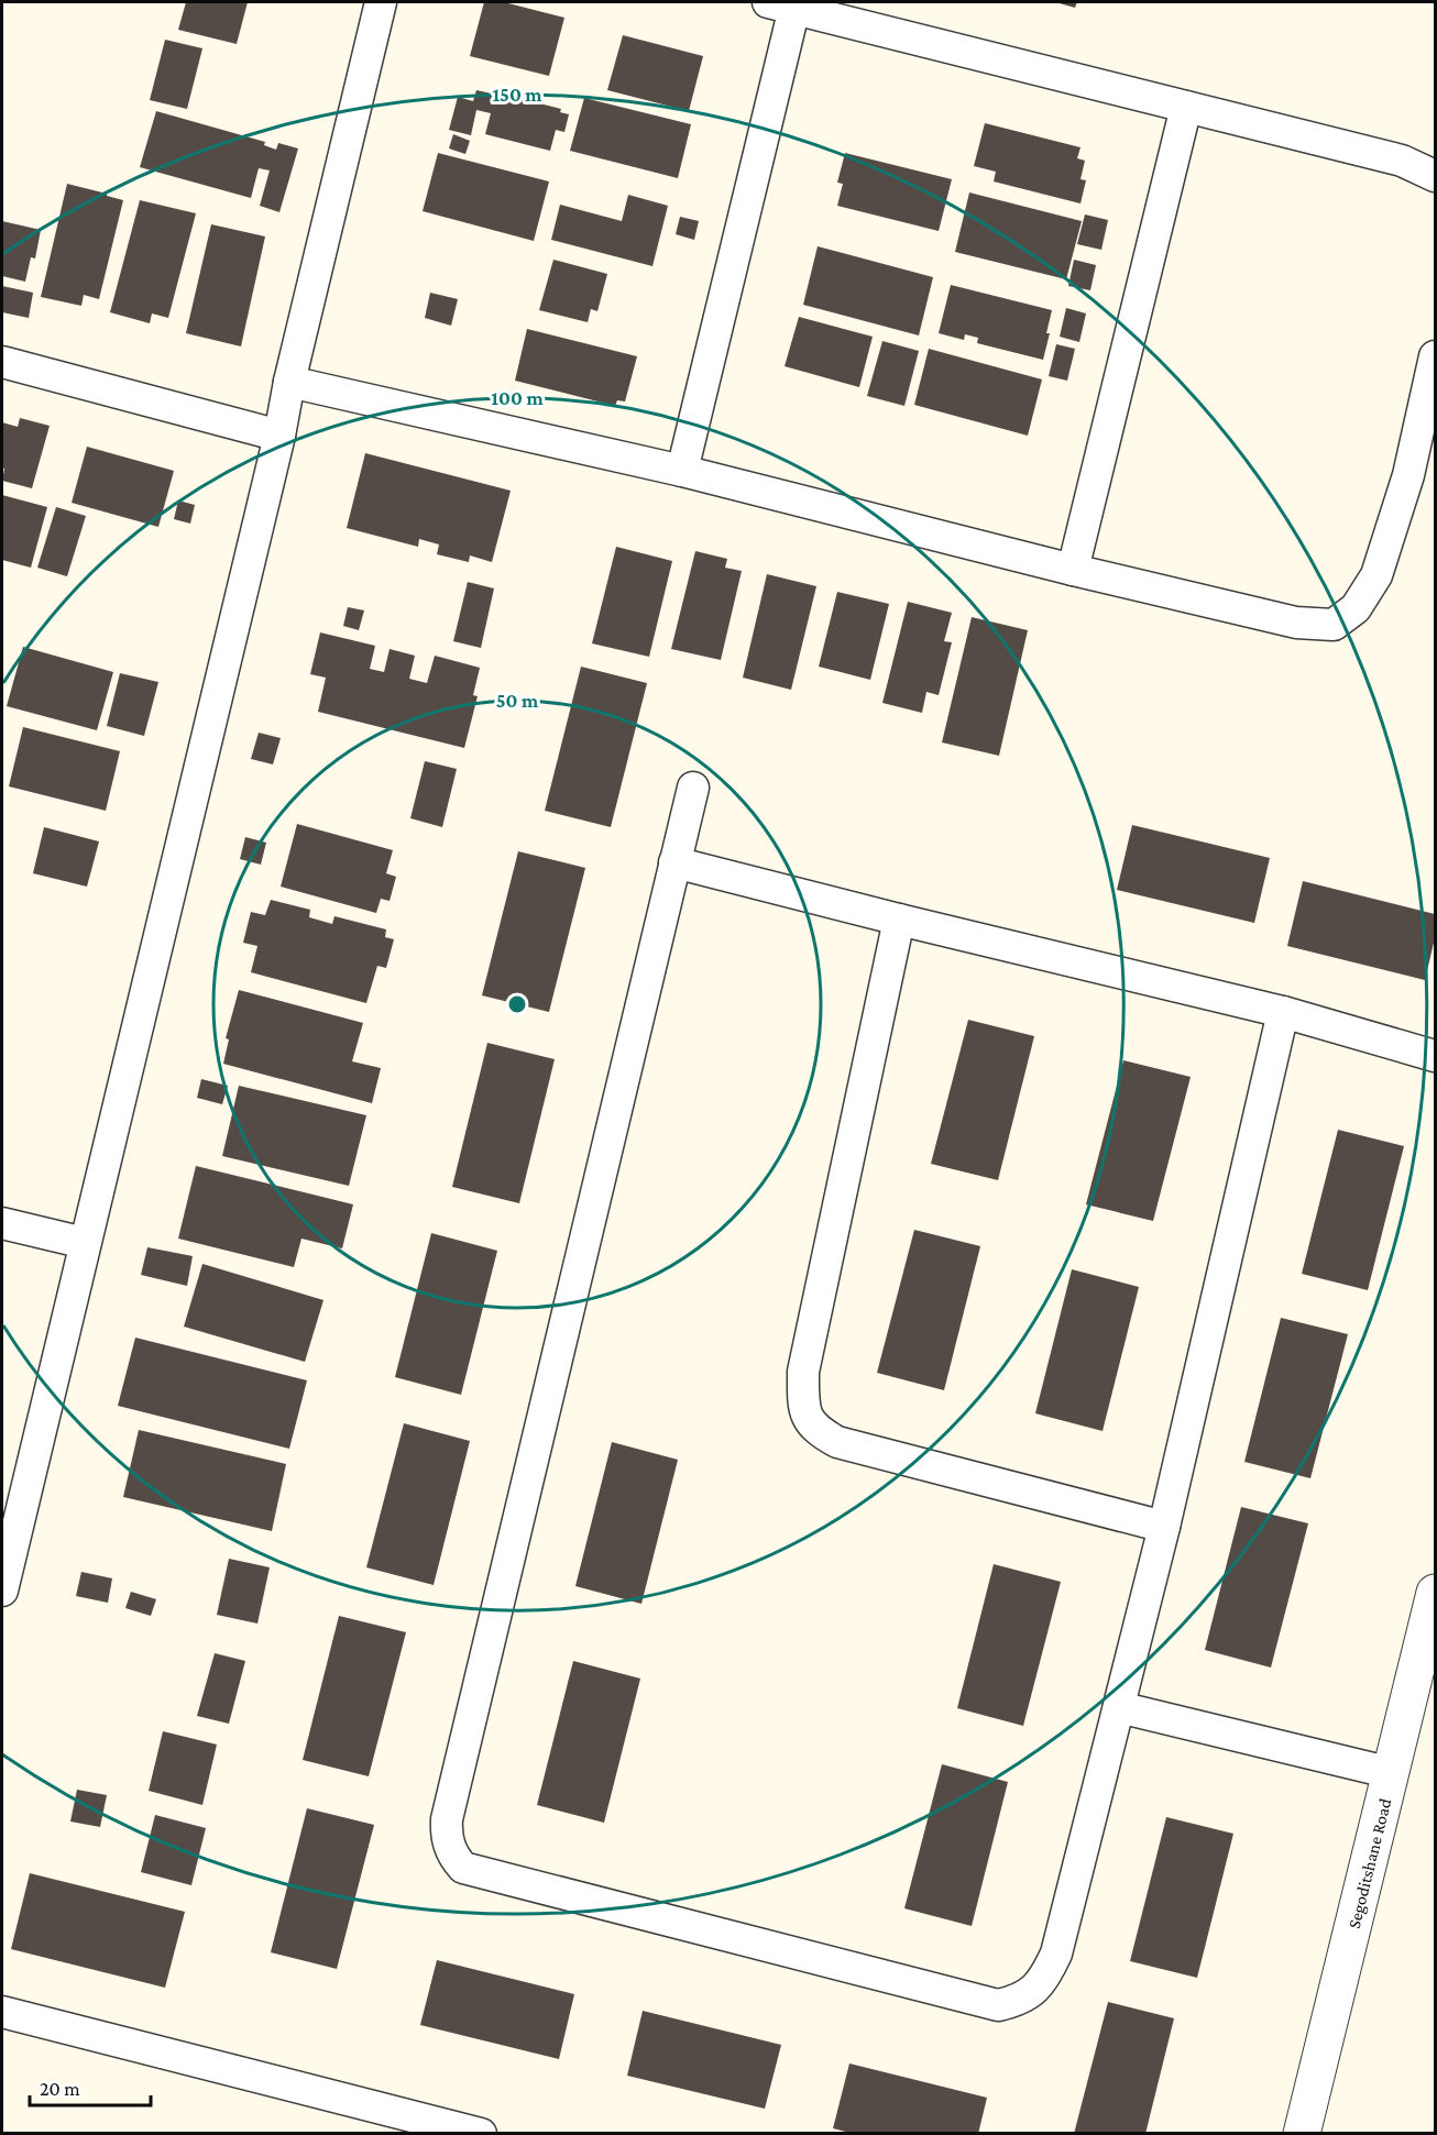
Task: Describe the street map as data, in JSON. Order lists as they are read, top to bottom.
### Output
{
  "streets": {
    "street": ["Segoditshane Road"]
  },
  "scale_bar": "20 m",
  "rings": ["150 m", "100 m", "50 m"]
}
